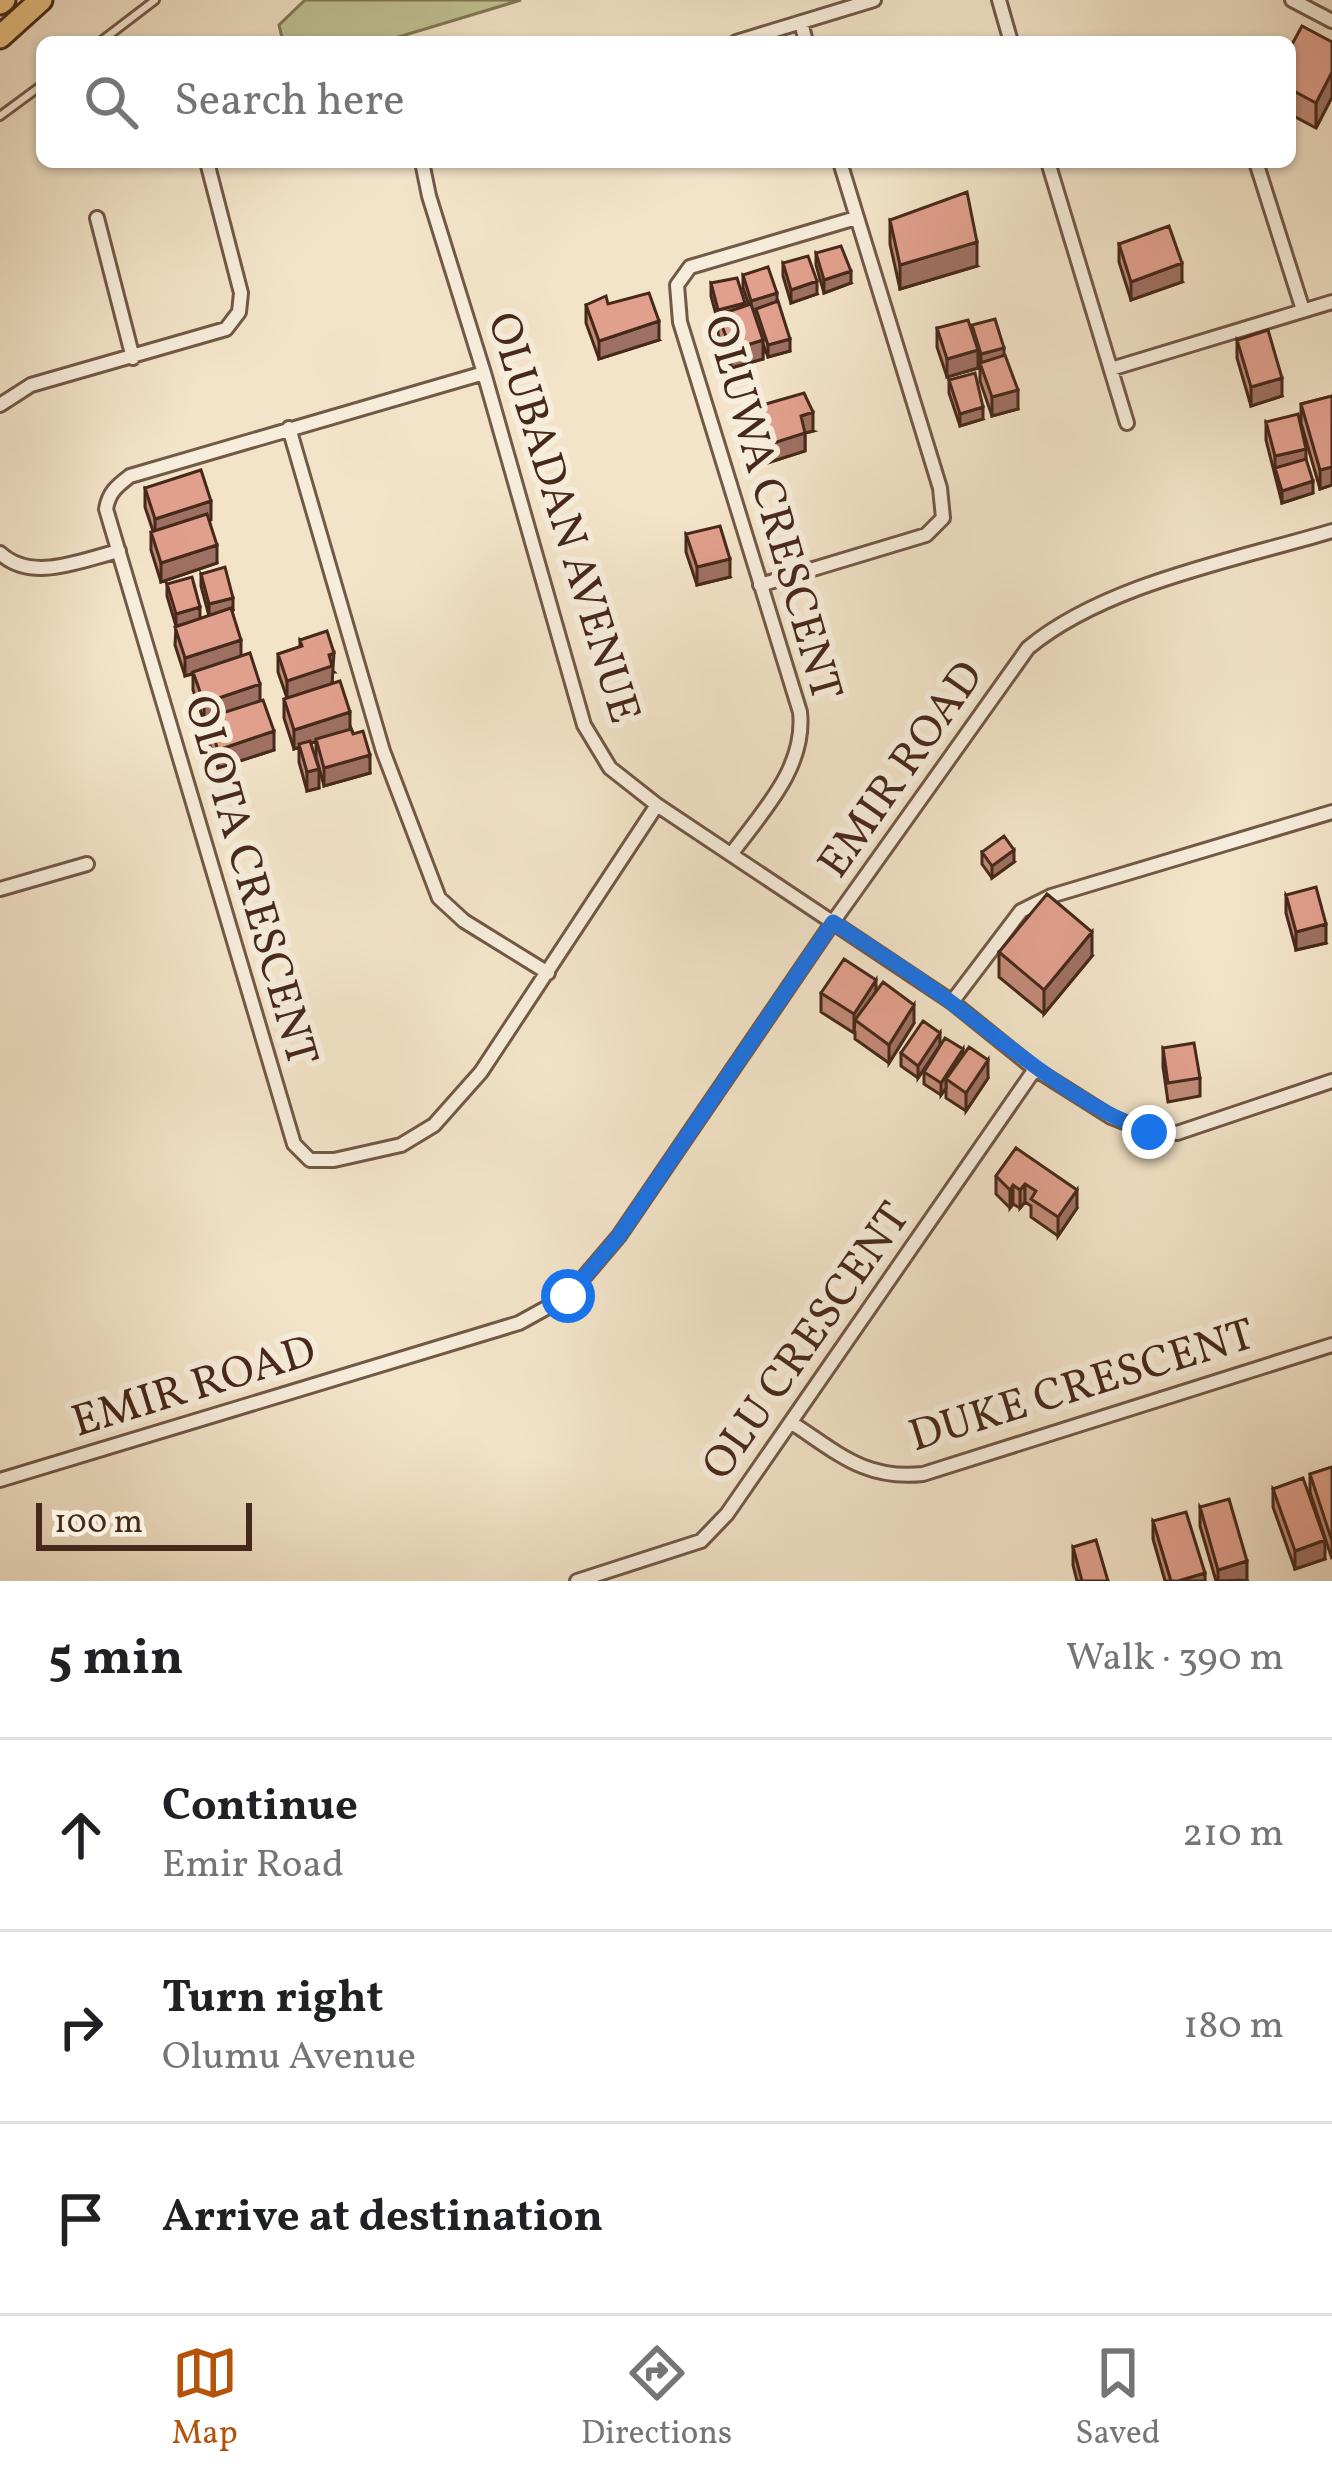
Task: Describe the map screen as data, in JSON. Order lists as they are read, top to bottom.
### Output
{
  "streets": {
    "street": [
      "OLUWA CRESCENT",
      "OLUBADAN AVENUE",
      "EMIR ROAD",
      "OLOTA CRESCENT",
      "OLU CRESCENT",
      "DUKE CRESCENT"
    ]
  },
  "crossings": [
    ["OLUWA CRESCENT", "OLUBADAN AVENUE"],
    ["OLUBADAN AVENUE", "EMIR ROAD"],
    ["OLUBADAN AVENUE", "OLOTA CRESCENT"],
    ["OLUBADAN AVENUE", "OLU CRESCENT"],
    ["OLU CRESCENT", "DUKE CRESCENT"]
  ],
  "scale_bar": "100 m",
  "page": {
    "search": "Search here",
    "scale": "100 m",
    "heading": ["5 min", "Walk · 390 m"],
    "list": [
      ["Continue", "Emir Road", "210 m"],
      ["Turn right", "Olumu Avenue", "180 m"],
      "Arrive at destination"
    ],
    "nav": ["Map", "Directions", "Saved"]
  }
}
